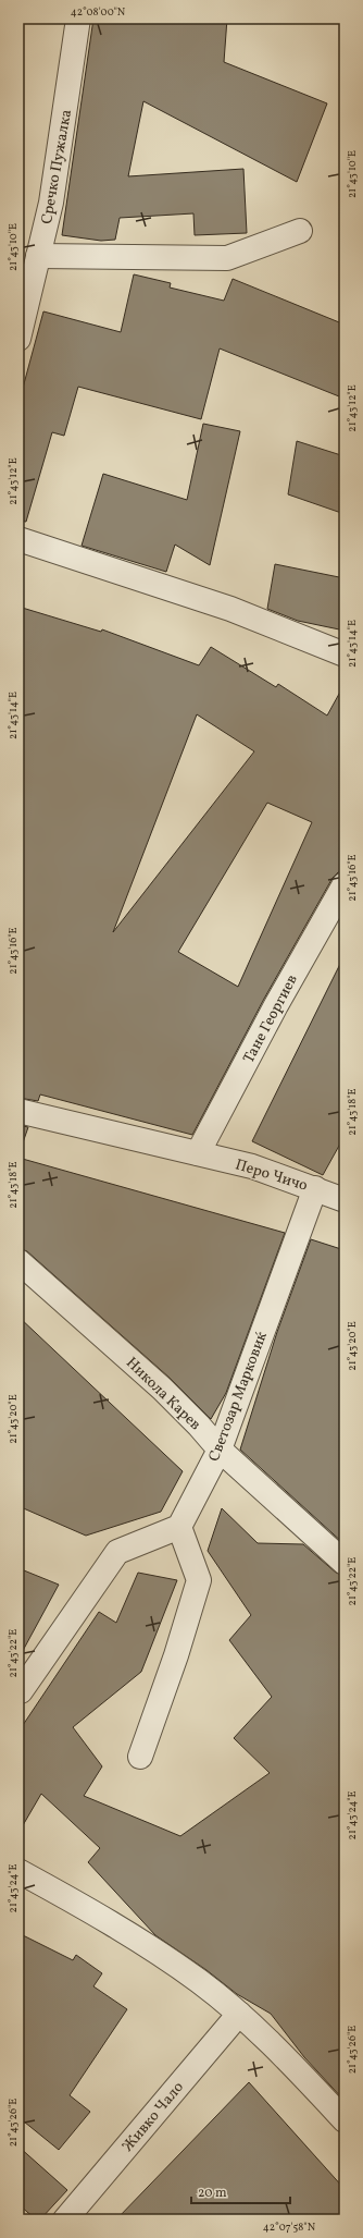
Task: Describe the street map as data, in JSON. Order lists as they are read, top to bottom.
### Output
{
  "streets": {
    "street": [
      "Сречко Пужалка",
      "Тане Георгиев",
      "Перо Чичо",
      "Никола Карев",
      "Светозар Марковиќ",
      "Живко Чало"
    ]
  },
  "crossings": [
    ["Тане Георгиев", "Перо Чичо"],
    ["Перо Чичо", "Светозар Марковиќ"],
    ["Никола Карев", "Светозар Марковиќ"]
  ],
  "scale_bar": "20 m",
  "coordinates": [
    "42°08'00\"N",
    "21°43'10\"E",
    "21°43'12\"E",
    "21°43'14\"E",
    "21°43'16\"E",
    "21°43'18\"E",
    "21°43'20\"E",
    "21°43'22\"E",
    "21°43'24\"E",
    "21°43'26\"E",
    "42°07'58\"N"
  ]
}
